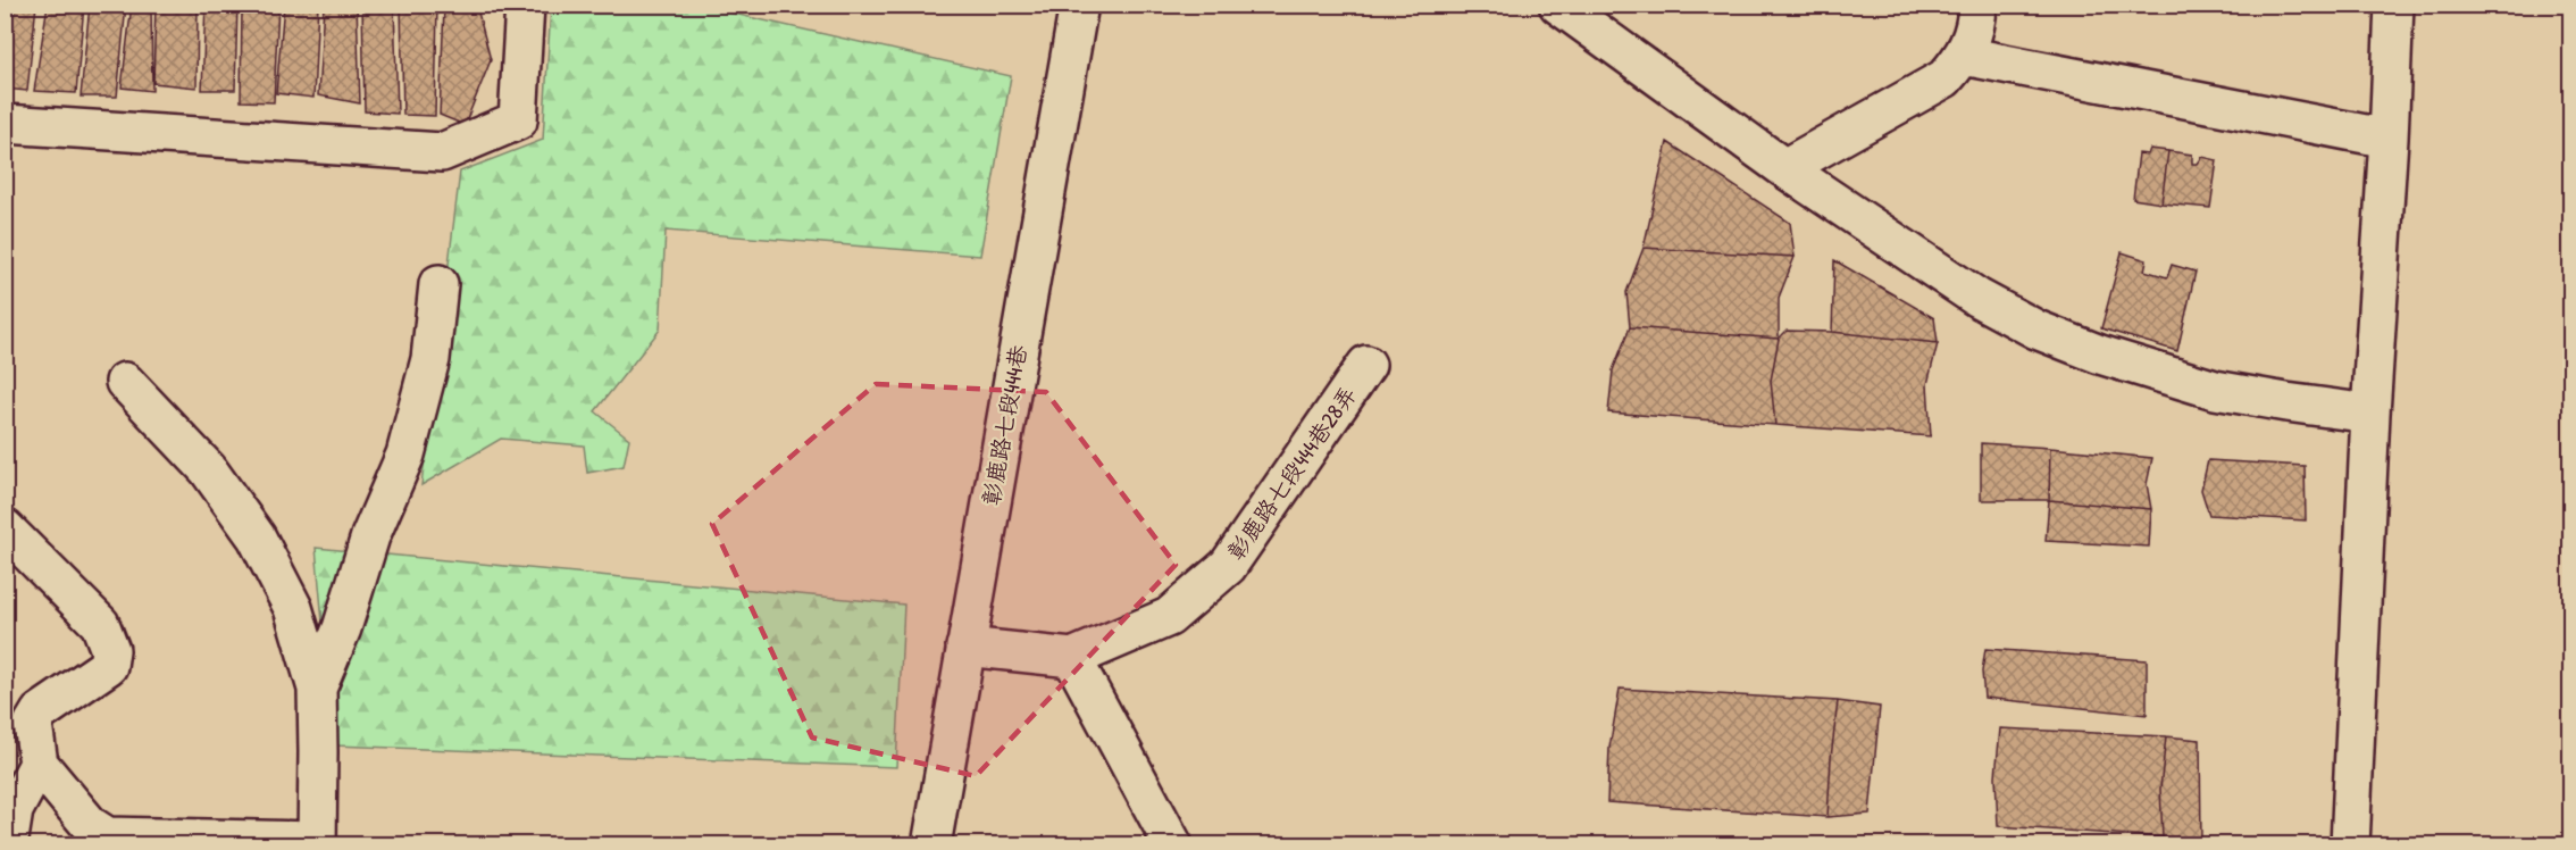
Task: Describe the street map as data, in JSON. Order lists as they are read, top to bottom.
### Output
{
  "streets": {
    "street": ["彰鹿路七段444巷", "彰鹿路七段444巷28弄"]
  },
  "crossings": [
    ["彰鹿路七段444巷", "彰鹿路七段444巷28弄"]
  ]
}
